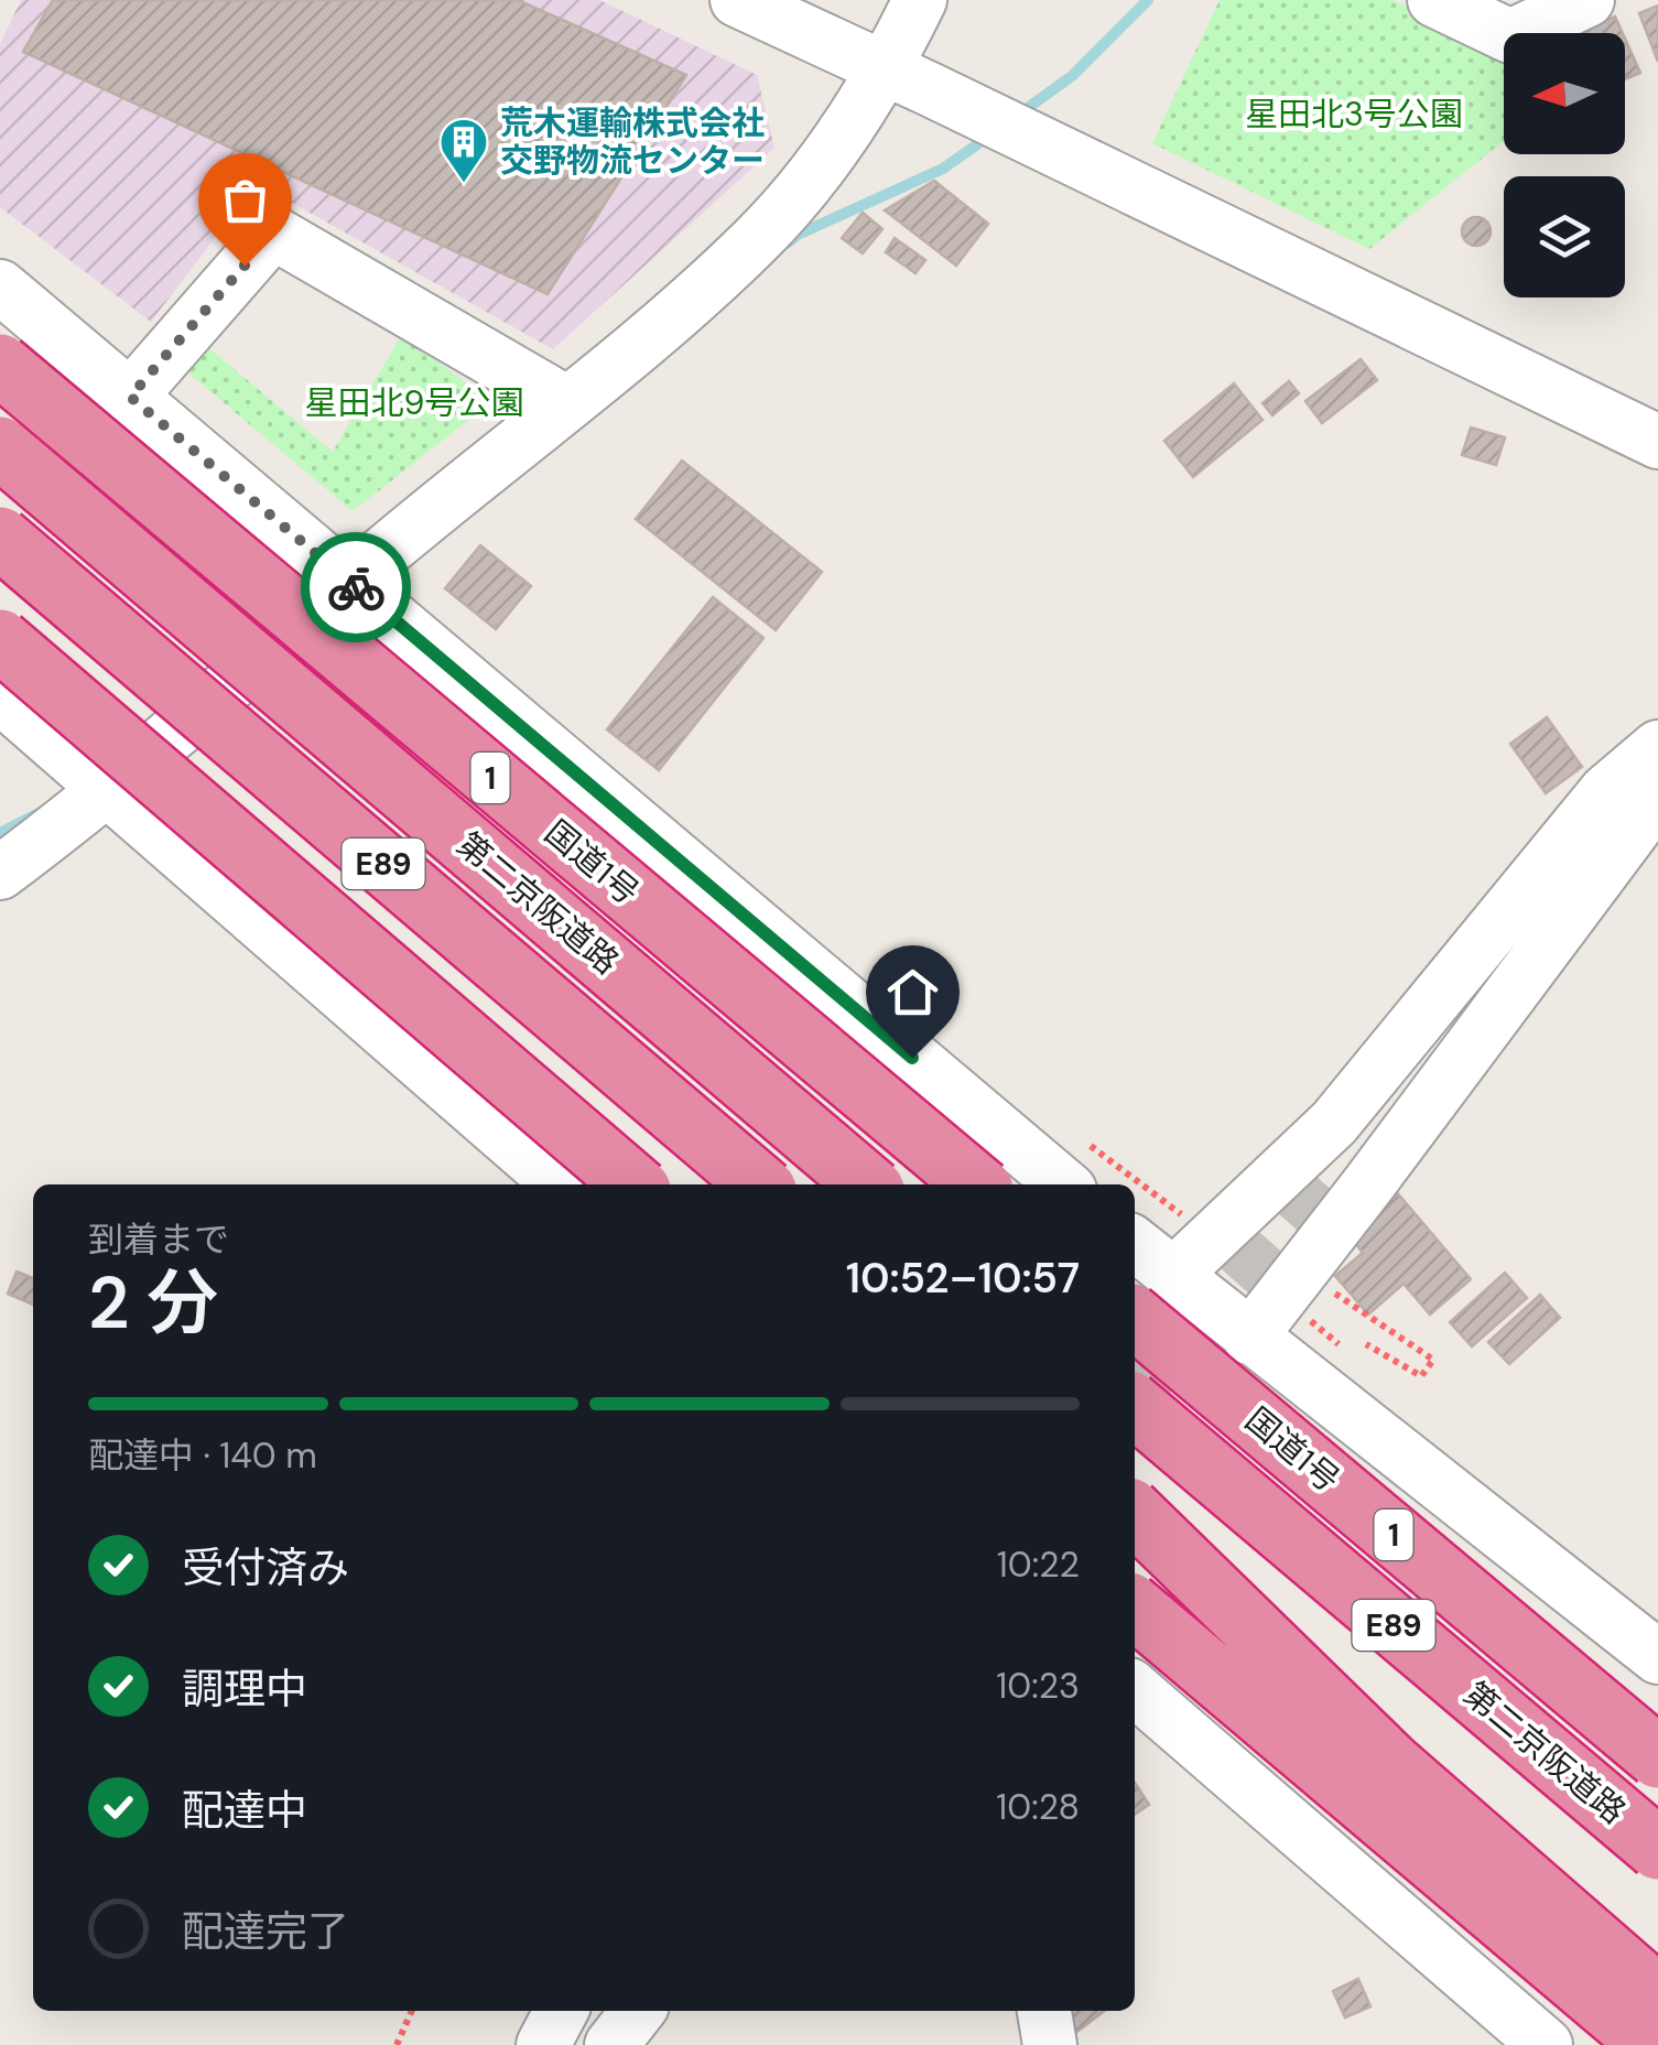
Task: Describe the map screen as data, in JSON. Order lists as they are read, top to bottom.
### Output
{
  "streets": {
    "highway": [
      "1",
      "国道1号",
      "E89",
      "第二京阪道路"
    ]
  },
  "parks": ["星田北3号公園", "星田北9号公園"],
  "places": {
    "building": ["荒木運輸株式会社 交野物流センター"]
  },
  "north": "left",
  "page": {
    "heading": ["2 分", "到着まで", "10:52–10:57"],
    "bar": "配達中 · 140 m",
    "list": [
      ["受付済み", "10:22"],
      ["調理中", "10:23"],
      ["配達中", "10:28"],
      "配達完了"
    ]
  }
}
